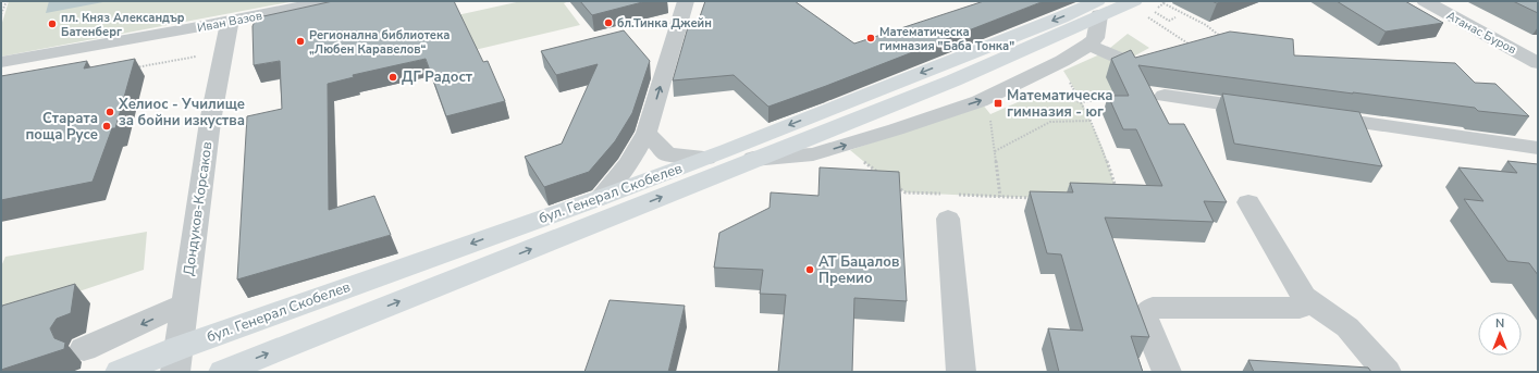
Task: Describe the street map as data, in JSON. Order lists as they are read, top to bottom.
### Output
{
  "streets": {
    "main road": ["бул. Генерал Скобелев"],
    "street": ["Иван Вазов", "Атанас Буров", "Дондуков-Корсаков"]
  },
  "crossings": [
    ["Иван Вазов", "Дондуков-Корсаков"],
    ["бул. Генерал Скобелев", "Дондуков-Корсаков"]
  ],
  "places": {
    "other": [
      "бл.Тинка Джейн",
      "пл. Княз Александър Батенберг",
      "Математическа гимназия \"Баба Тонка\"",
      "Регионална библиотека „Любен Каравелов“",
      "ДГ Радост",
      "Хелиос - Училище за бойни изкуства",
      "Старата поща Русе",
      "АТ Бацалов Премио"
    ],
    "transit": ["Математическа гимназия - юг"]
  },
  "north": "top"
}
